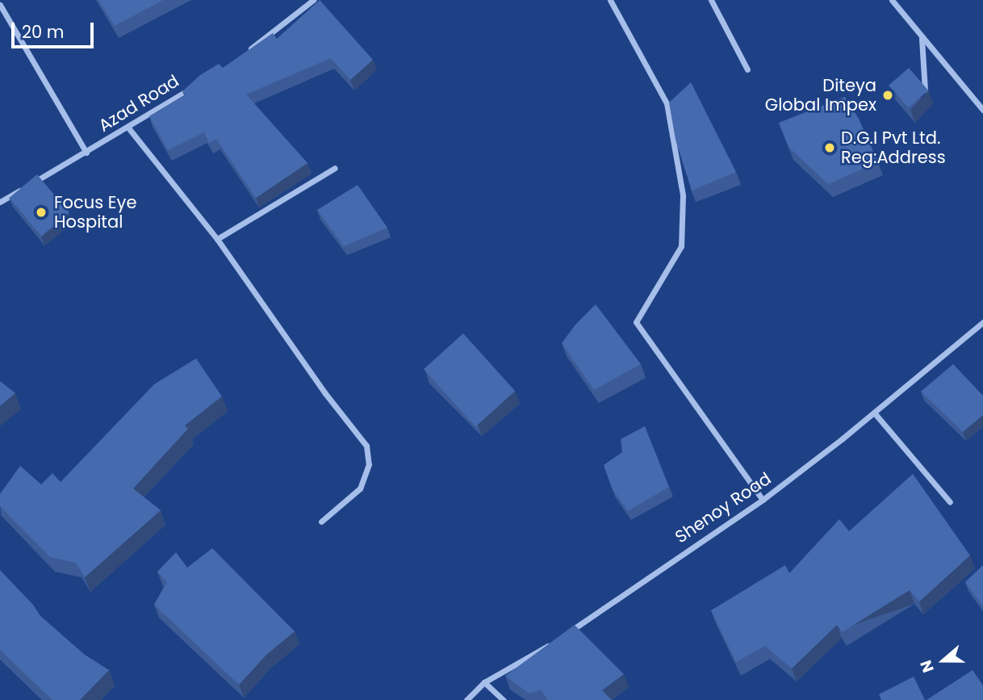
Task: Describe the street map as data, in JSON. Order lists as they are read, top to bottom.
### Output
{
  "streets": {
    "street": ["Azad Road", "Shenoy Road"]
  },
  "places": ["Diteya Global Impex", "D.G.I Pvt Ltd. Reg:Address", "Focus Eye Hospital"],
  "scale_bar": "20 m",
  "north": "left"
}
